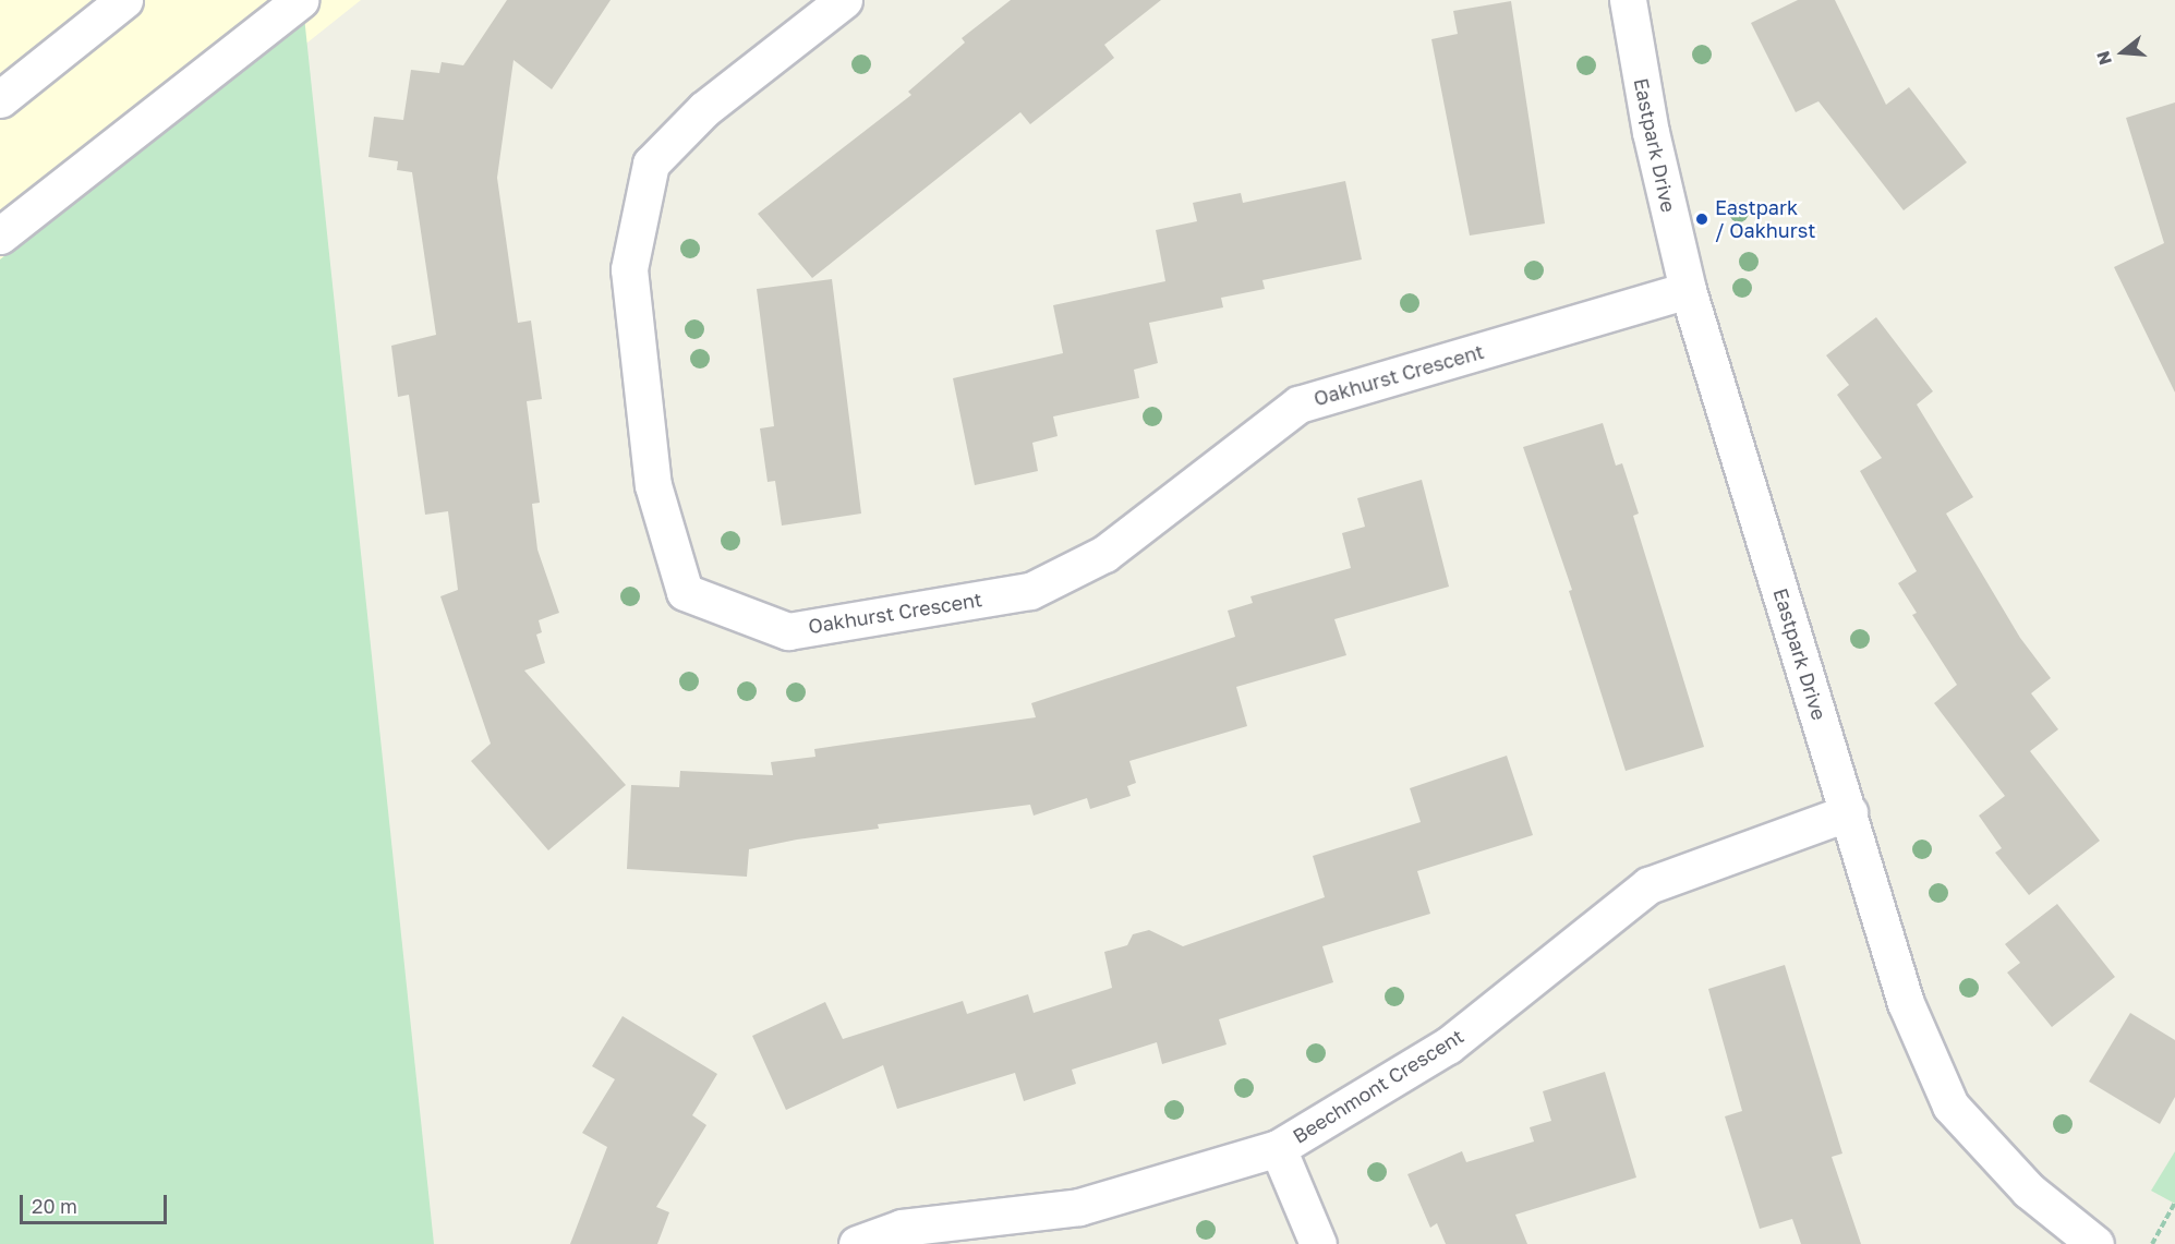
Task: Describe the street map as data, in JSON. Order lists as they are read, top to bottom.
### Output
{
  "streets": {
    "street": ["Eastpark Drive", "Oakhurst Crescent", "Beechmont Crescent"]
  },
  "crossings": [
    ["Eastpark Drive", "Oakhurst Crescent"],
    ["Eastpark Drive", "Beechmont Crescent"]
  ],
  "places": ["Eastpark / Oakhurst"],
  "scale_bar": "20 m",
  "north": "left"
}
